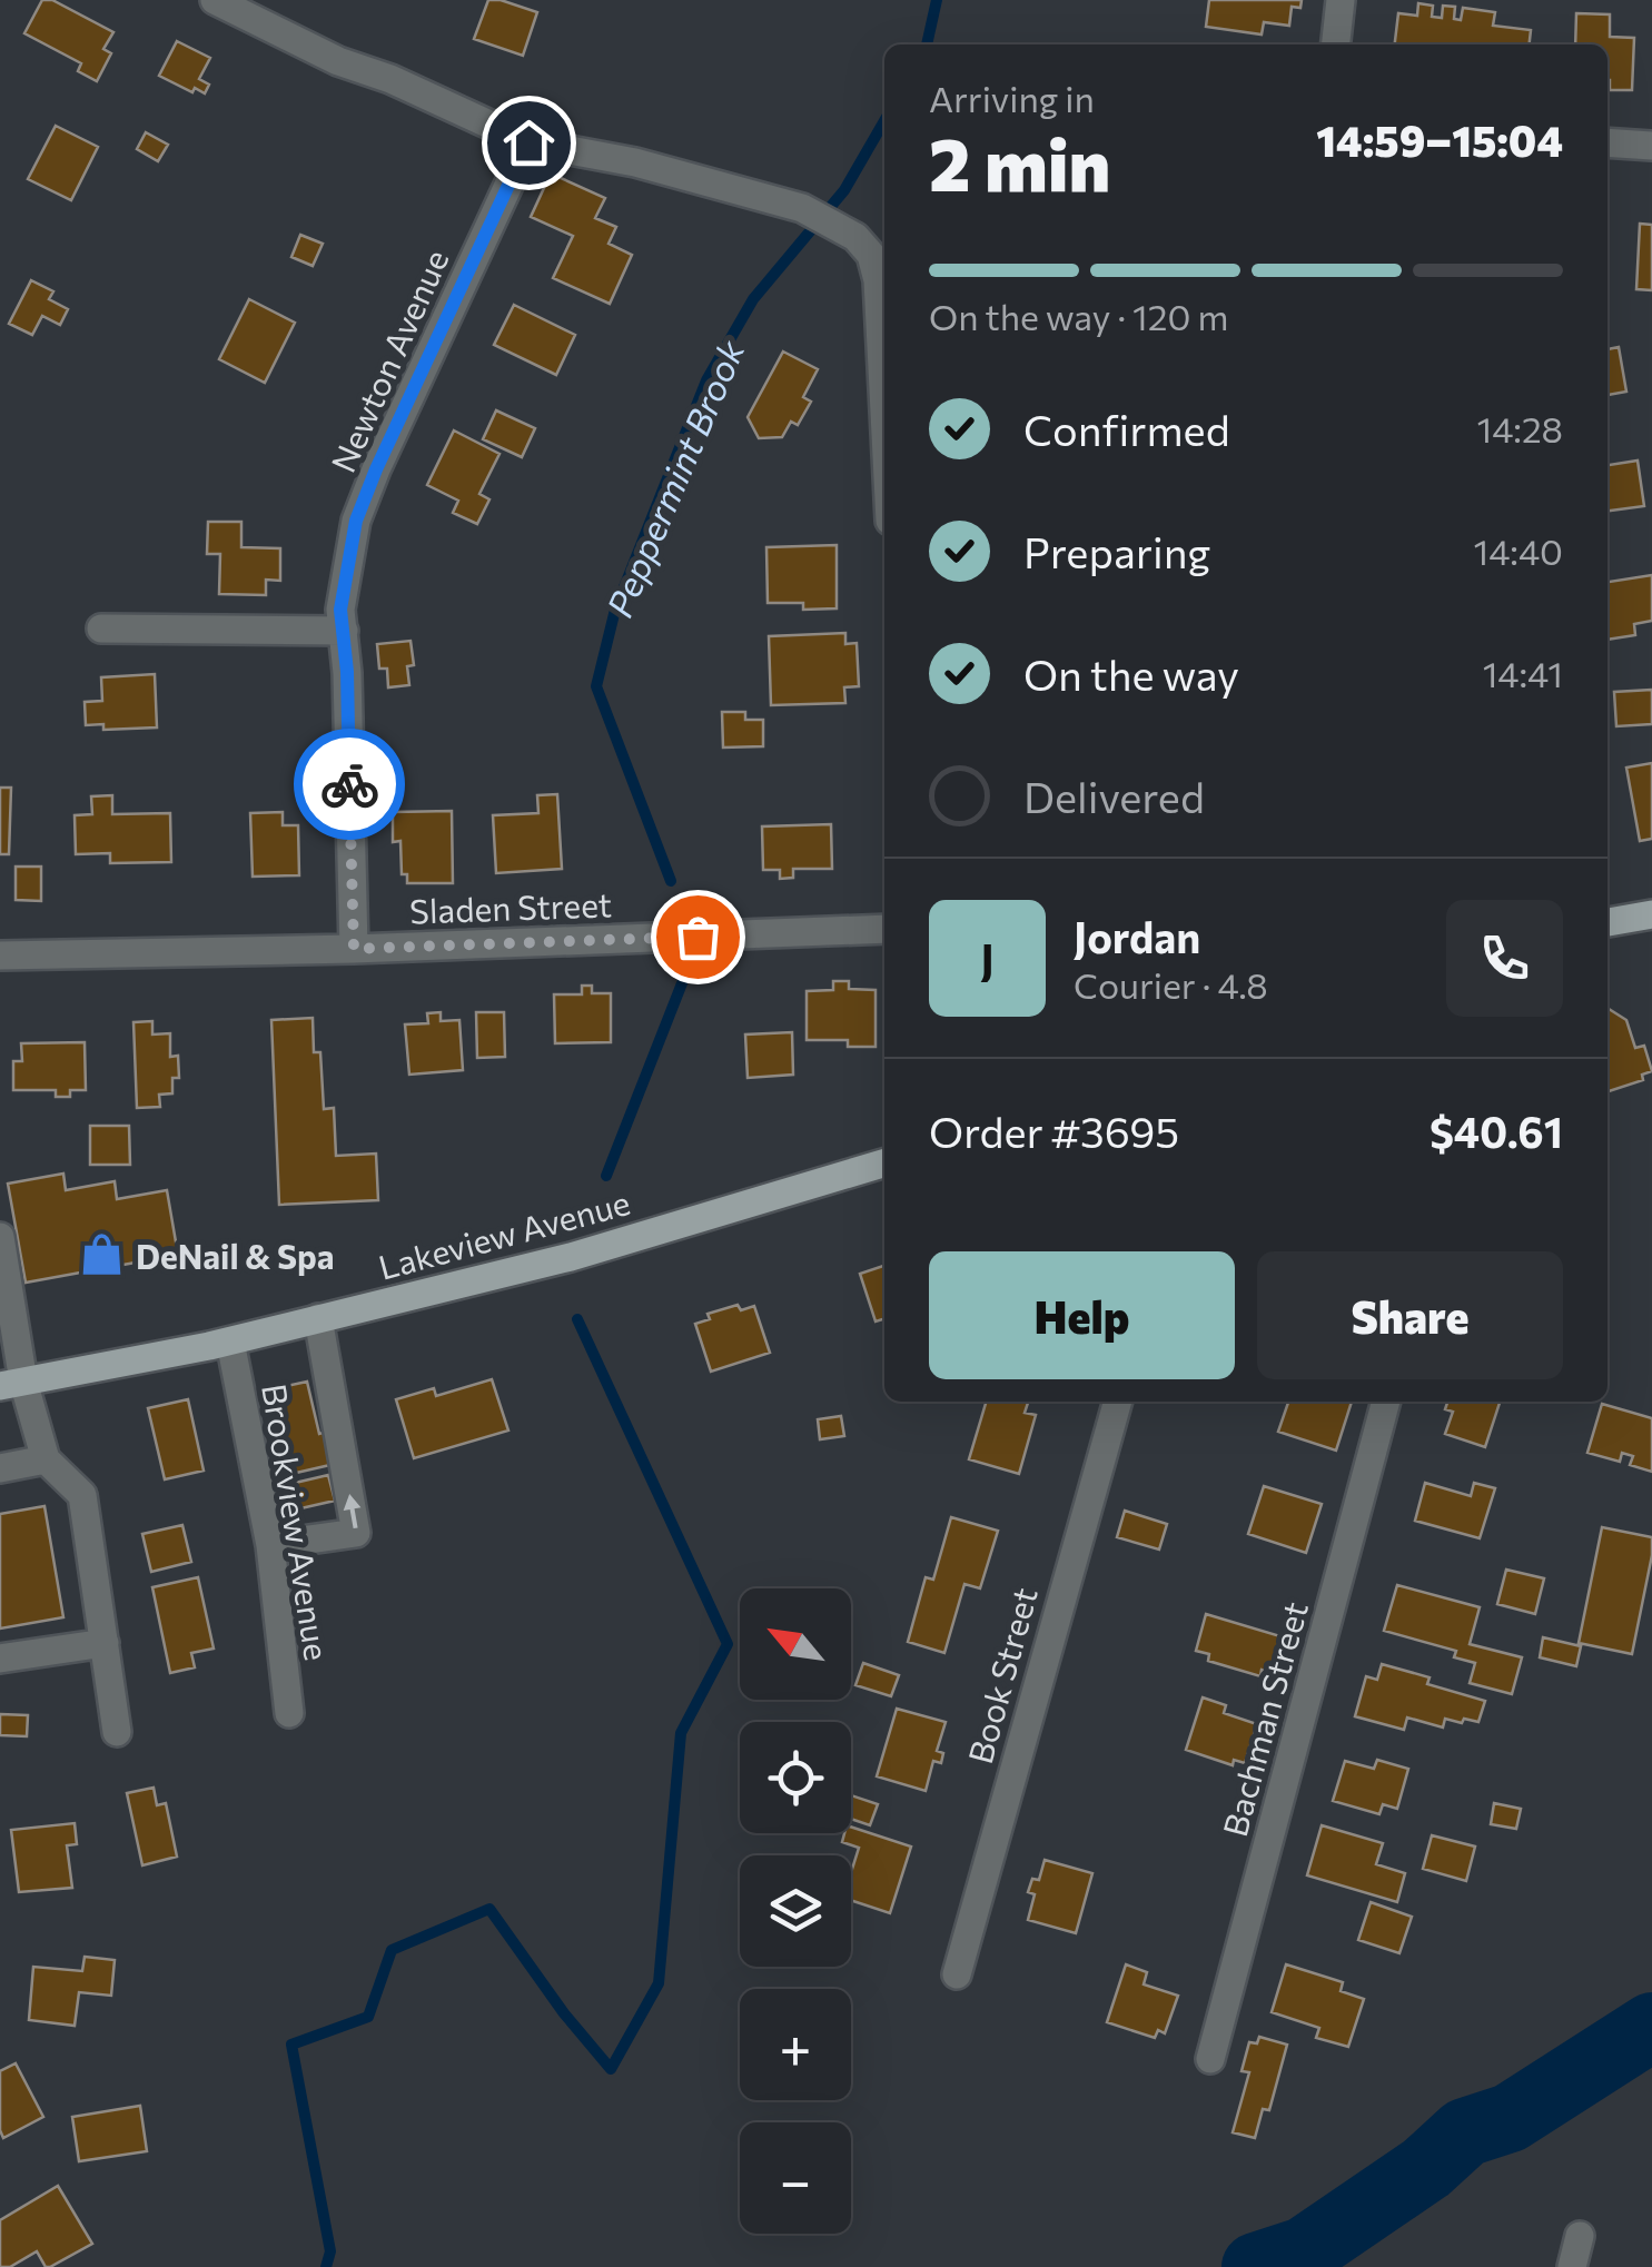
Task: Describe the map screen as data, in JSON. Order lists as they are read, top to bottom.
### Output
{
  "streets": {
    "main road": ["Lakeview Avenue"],
    "street": [
      "Newton Avenue",
      "Sladen Street",
      "Brookview Avenue",
      "Book Street",
      "Bachman Street"
    ]
  },
  "crossings": [
    ["Newton Avenue", "Sladen Street"],
    ["Lakeview Avenue", "Brookview Avenue"]
  ],
  "water": ["Peppermint Brook"],
  "places": {
    "shop": ["DeNail & Spa"]
  },
  "north": "top left",
  "page": {
    "heading": ["2 min", "Arriving in", "14:59–15:04"],
    "panel": [
      "Jordan",
      "Courier · 4.8",
      "Order #3695",
      "$40.61"
    ],
    "bar": "On the way · 120 m",
    "list": [
      ["Confirmed", "14:28"],
      ["Preparing", "14:40"],
      ["On the way", "14:41"],
      "Delivered"
    ],
    "round": "J",
    "buttons": ["Help", "Share"],
    "map_buttons": ["+", "−"]
  }
}
